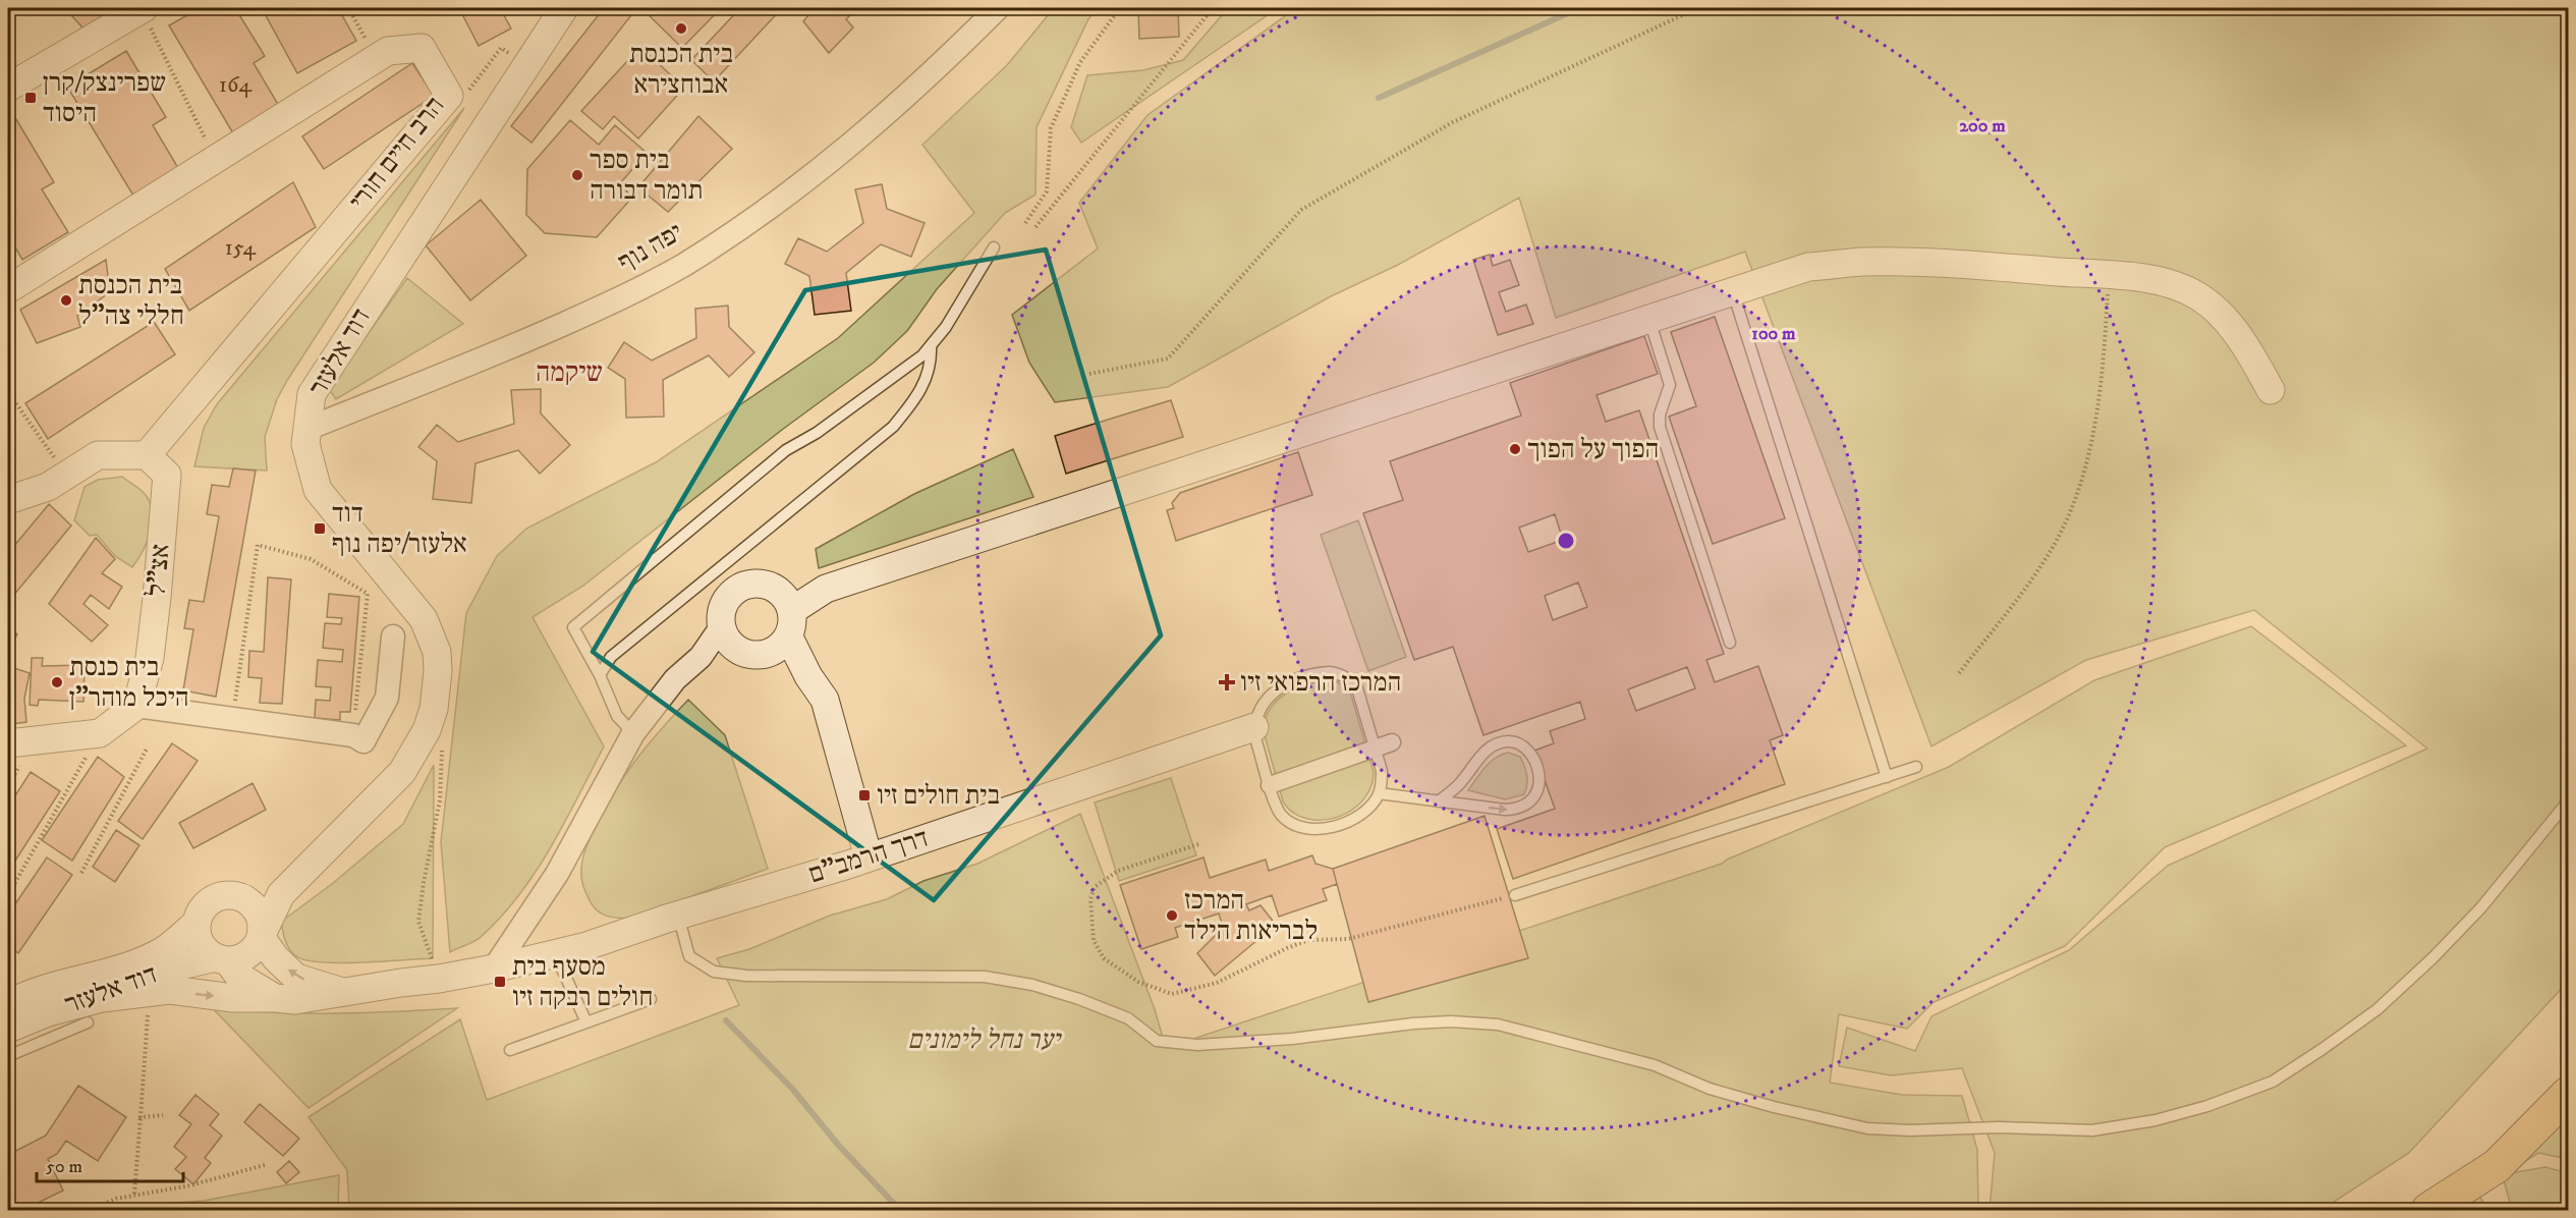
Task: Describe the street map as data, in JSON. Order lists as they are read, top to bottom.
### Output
{
  "streets": {
    "street": [
      "הרב חיים חורי",
      "יפה נוף",
      "דוד אלעזר",
      "אצ\"ל",
      "דרך הרמב\"ם"
    ]
  },
  "crossings": [
    ["הרב חיים חורי", "אצ\"ל"],
    ["יפה נוף", "דוד אלעזר"],
    ["דוד אלעזר", "דרך הרמב\"ם"]
  ],
  "districts": ["שיקמה"],
  "parks": ["יער נחל לימונים"],
  "places": {
    "other": [
      "בית הכנסת אבוחצירא",
      "בית ספר תומר דבורה",
      "בית הכנסת חללי צה\"ל",
      "הפוך על הפוך",
      "בית כנסת היכל מוהר\"ן",
      "המרכז לבריאות הילד"
    ],
    "transit": [
      "שפרינצק/קרן היסוד",
      "דוד אלעזר/יפה נוף",
      "בית חולים זיו",
      "מסעף בית חולים רבקה זיו"
    ],
    "health": ["המרכז הרפואי זיו"]
  },
  "house_numbers": ["164", "154"],
  "scale_bar": "50 m",
  "rings": ["200 m", "100 m"]
}
